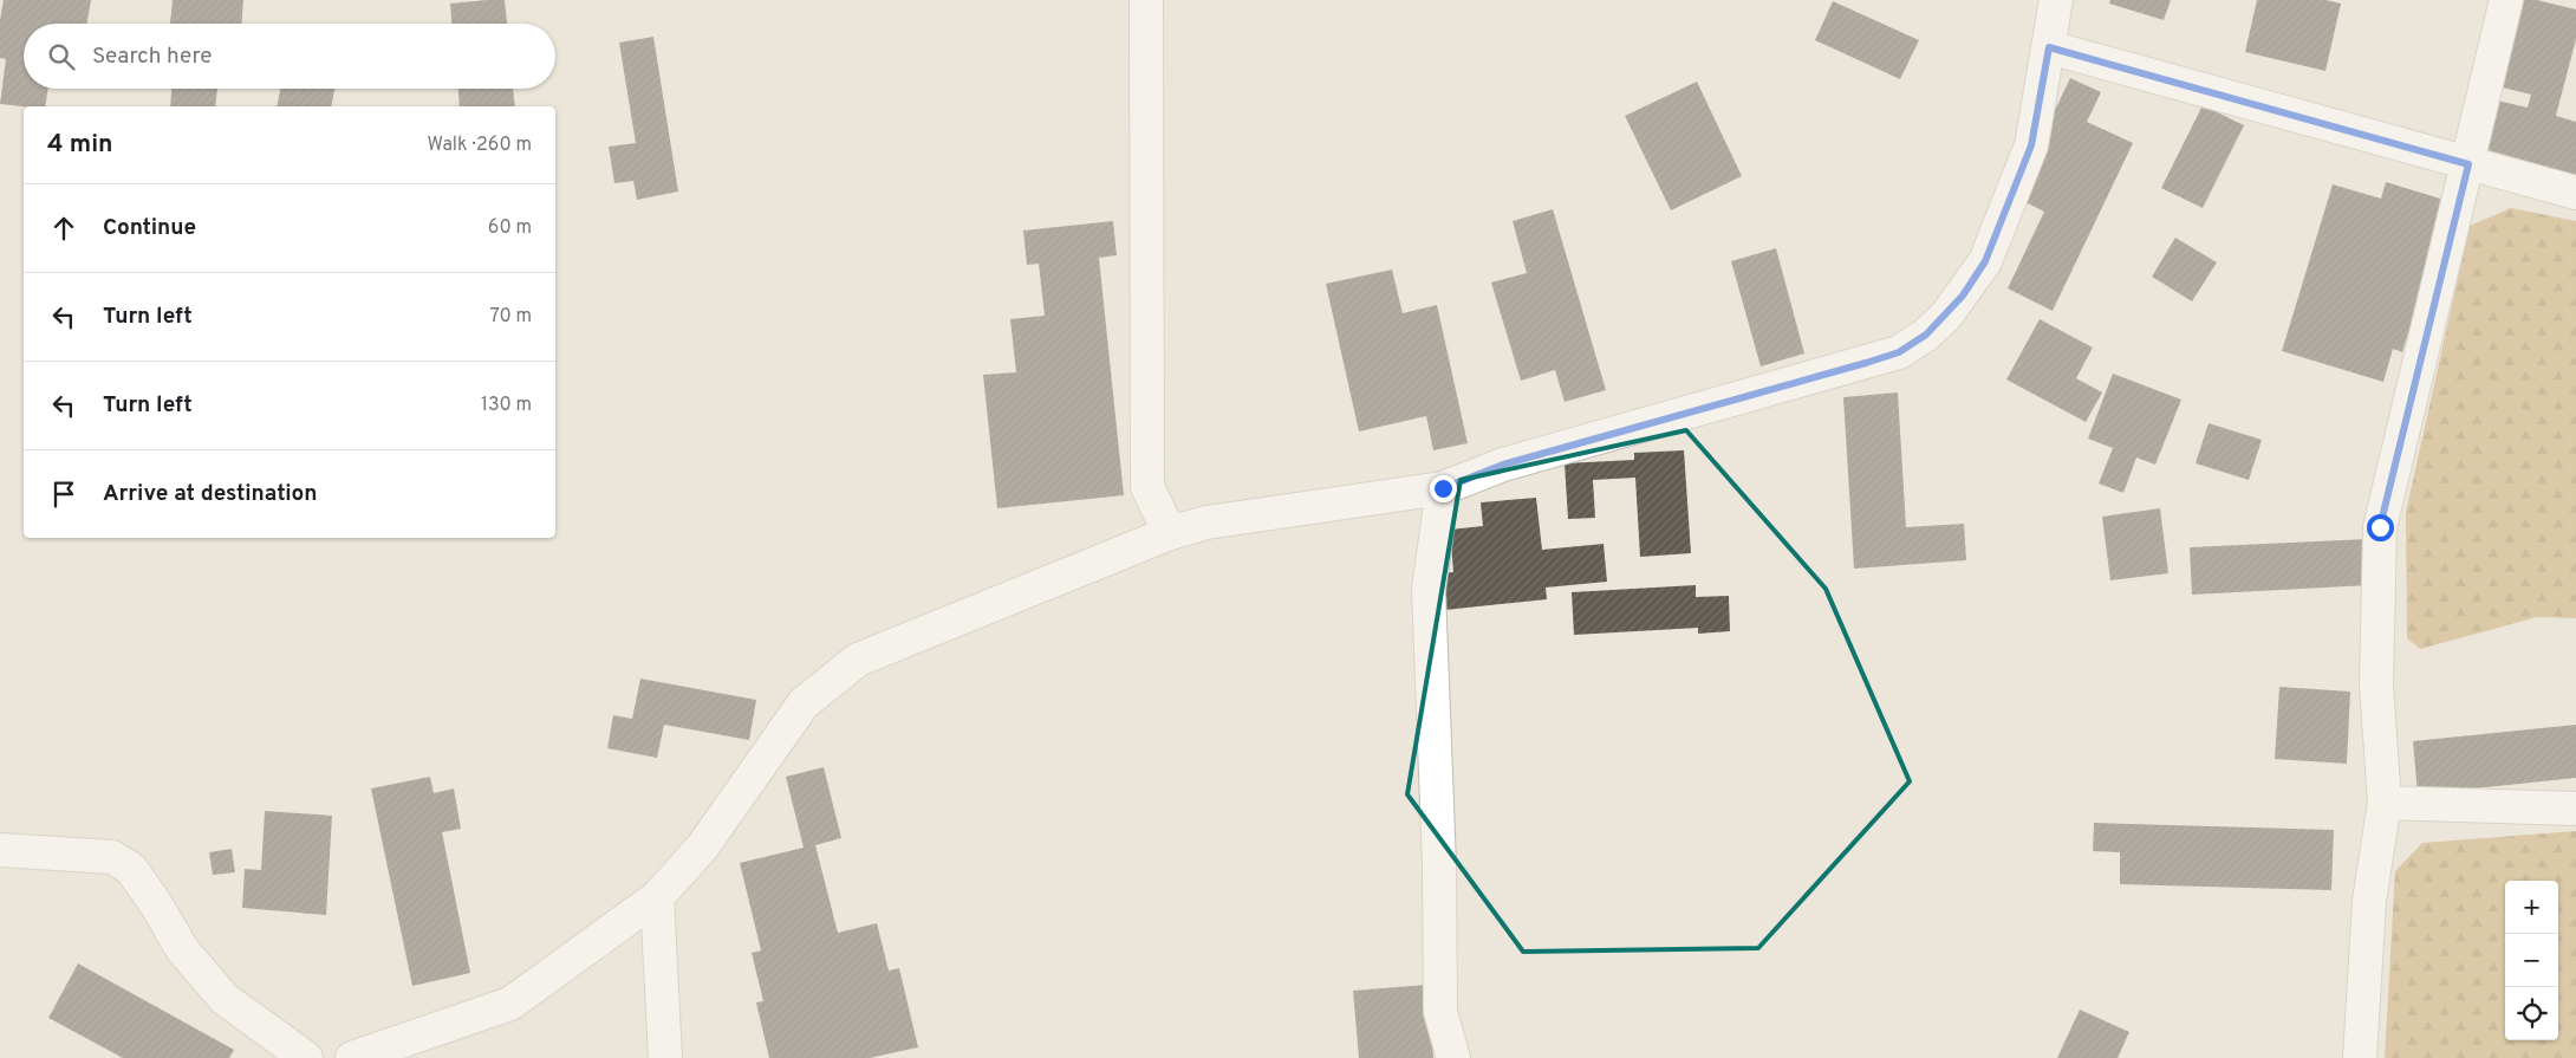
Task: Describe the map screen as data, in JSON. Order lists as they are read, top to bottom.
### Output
{
  "page": {
    "search": "Search here",
    "heading": ["4 min", "Walk · 260 m"],
    "list": [
      ["Continue", "60 m"],
      ["Turn left", "70 m"],
      ["Turn left", "130 m"],
      "Arrive at destination"
    ],
    "map_buttons": ["+", "−"]
  }
}
